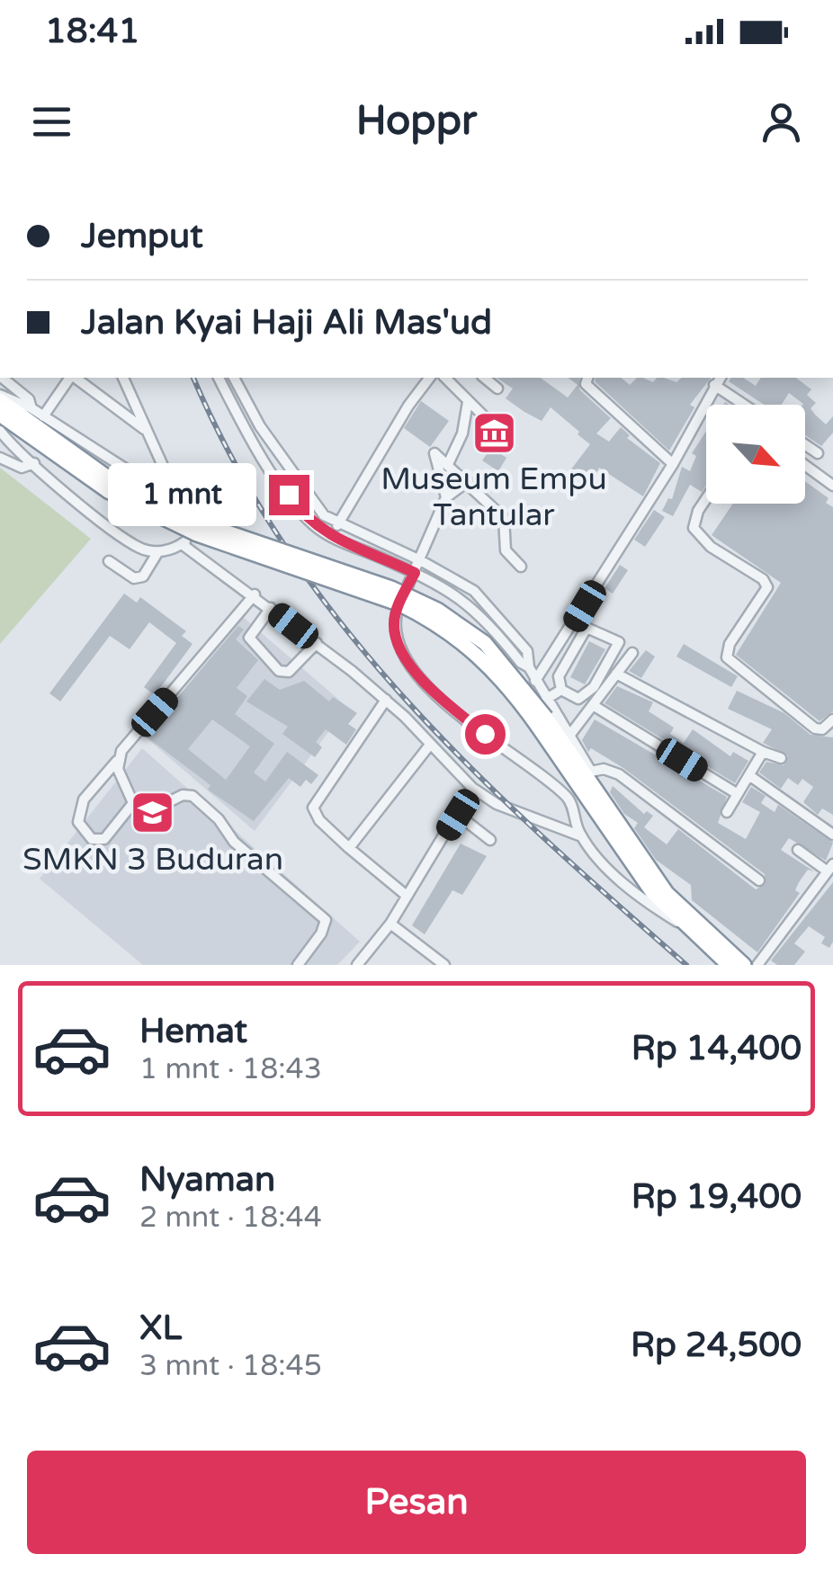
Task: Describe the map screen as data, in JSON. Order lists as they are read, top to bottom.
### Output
{
  "places": {
    "museum": ["Museum Empu Tantular"],
    "school or university": ["SMKN 3 Buduran"]
  },
  "north": "bottom right",
  "page": {
    "status": "18:41",
    "header": "Hoppr",
    "banner": ["Jemput", "Jalan Kyai Haji Ali Mas'ud"],
    "bubble": "1 mnt",
    "list": [
      {
        "name": "Hemat",
        "note": "1 mnt · 18:43",
        "value": "Rp 14,400"
      },
      {
        "name": "Nyaman",
        "note": "2 mnt · 18:44",
        "value": "Rp 19,400"
      },
      {
        "name": "XL",
        "note": "3 mnt · 18:45",
        "value": "Rp 24,500"
      }
    ],
    "buttons": "Pesan"
  }
}
